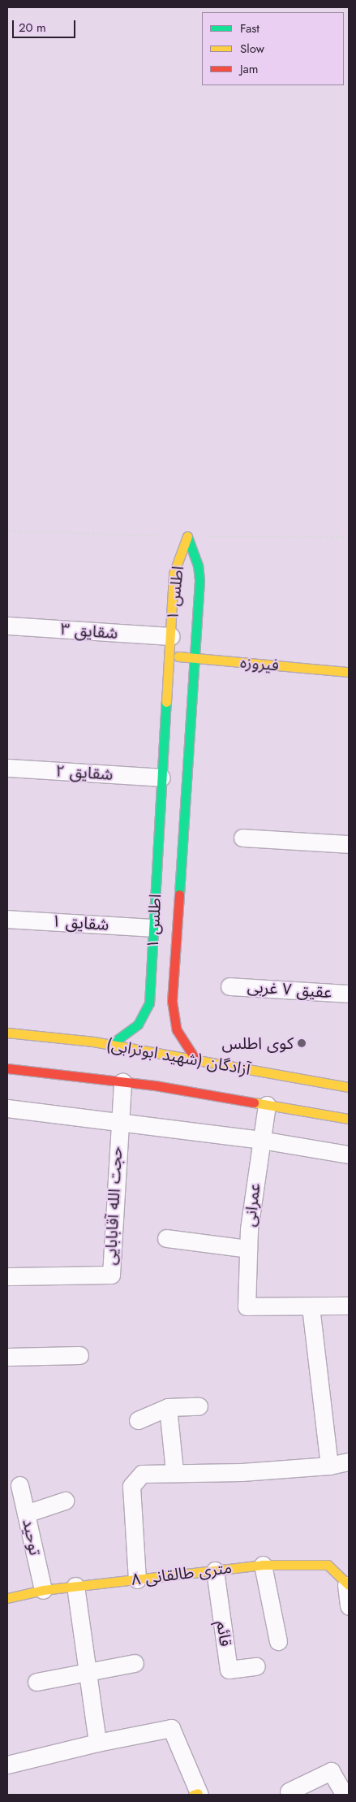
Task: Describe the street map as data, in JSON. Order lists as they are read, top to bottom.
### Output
{
  "streets": {
    "street": [
      "اطلس ۱",
      "شقایق ۳",
      "فیروزه",
      "شقایق ۲",
      "شقایق ۱",
      "عقیق ۷ غربی",
      "آزادگان (شهید ابوترابی)",
      "عمرانی",
      "حجت الله آقابابایی",
      "توحید",
      "۸ متری طالقانی",
      "قائم"
    ]
  },
  "crossings": [
    ["اطلس ۱", "شقایق ۳"],
    ["اطلس ۱", "فیروزه"],
    ["اطلس ۱", "شقایق ۲"],
    ["اطلس ۱", "شقایق ۱"],
    ["اطلس ۱", "آزادگان (شهید ابوترابی)"],
    ["آزادگان (شهید ابوترابی)", "عمرانی"],
    ["آزادگان (شهید ابوترابی)", "حجت الله آقابابایی"],
    ["توحید", "۸ متری طالقانی"],
    ["۸ متری طالقانی", "قائم"]
  ],
  "places": ["کوی اطلس"],
  "legend": ["Fast", "Slow", "Jam"],
  "scale_bar": "20 m"
}
